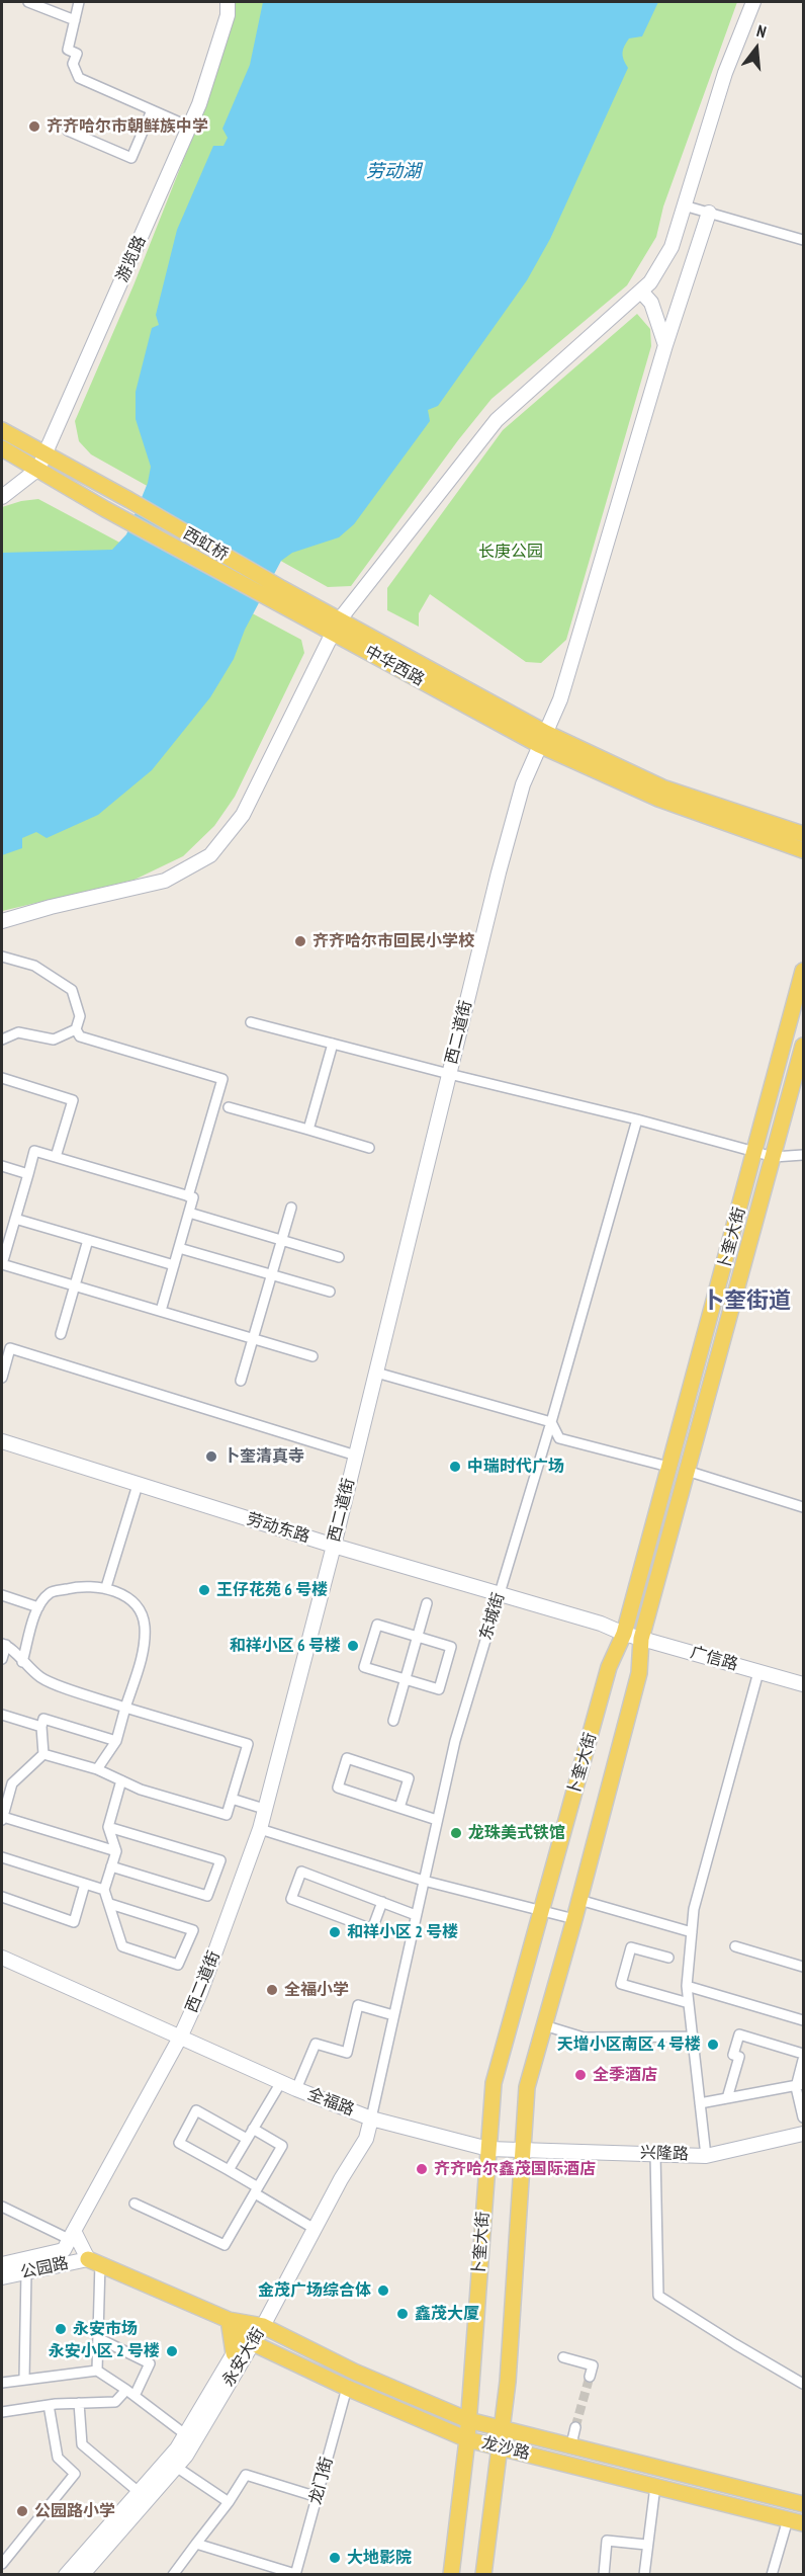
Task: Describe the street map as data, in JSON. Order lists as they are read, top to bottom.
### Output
{
  "streets": {
    "main road": [
      "游览路",
      "西虹桥",
      "中华西路",
      "西二道街",
      "卜奎大街",
      "劳动东路",
      "广信路",
      "全福路",
      "兴隆路",
      "公园路",
      "永安大街",
      "龙沙路"
    ],
    "street": ["东城街", "龙门街"]
  },
  "crossings": [
    ["游览路", "西虹桥"],
    ["游览路", "中华西路"],
    ["西虹桥", "中华西路"],
    ["中华西路", "西二道街"],
    ["西二道街", "劳动东路"],
    ["西二道街", "全福路"],
    ["西二道街", "公园路"],
    ["卜奎大街", "劳动东路"],
    ["卜奎大街", "广信路"],
    ["卜奎大街", "全福路"],
    ["卜奎大街", "兴隆路"],
    ["卜奎大街", "龙沙路"],
    ["劳动东路", "东城街"],
    ["劳动东路", "广信路"],
    ["东城街", "全福路"],
    ["东城街", "永安大街"],
    ["全福路", "兴隆路"],
    ["全福路", "永安大街"],
    ["公园路", "龙沙路"],
    ["永安大街", "龙沙路"],
    ["龙沙路", "龙门街"]
  ],
  "districts": ["卜奎街道"],
  "water": ["劳动湖"],
  "parks": ["长庚公园"],
  "places": [
    "齐齐哈尔市朝鲜族中学",
    "齐齐哈尔市回民小学校",
    "卜奎清真寺",
    "中瑞时代广场",
    "王仔花苑 6 号楼",
    "和祥小区 6 号楼",
    "龙珠美式铁馆",
    "和祥小区 2 号楼",
    "全福小学",
    "天增小区南区 4 号楼",
    "全季酒店",
    "齐齐哈尔鑫茂国际酒店",
    "金茂广场综合体",
    "鑫茂大厦",
    "永安市场",
    "永安小区 2 号楼",
    "公园路小学",
    "大地影院"
  ],
  "north": "top"
}
